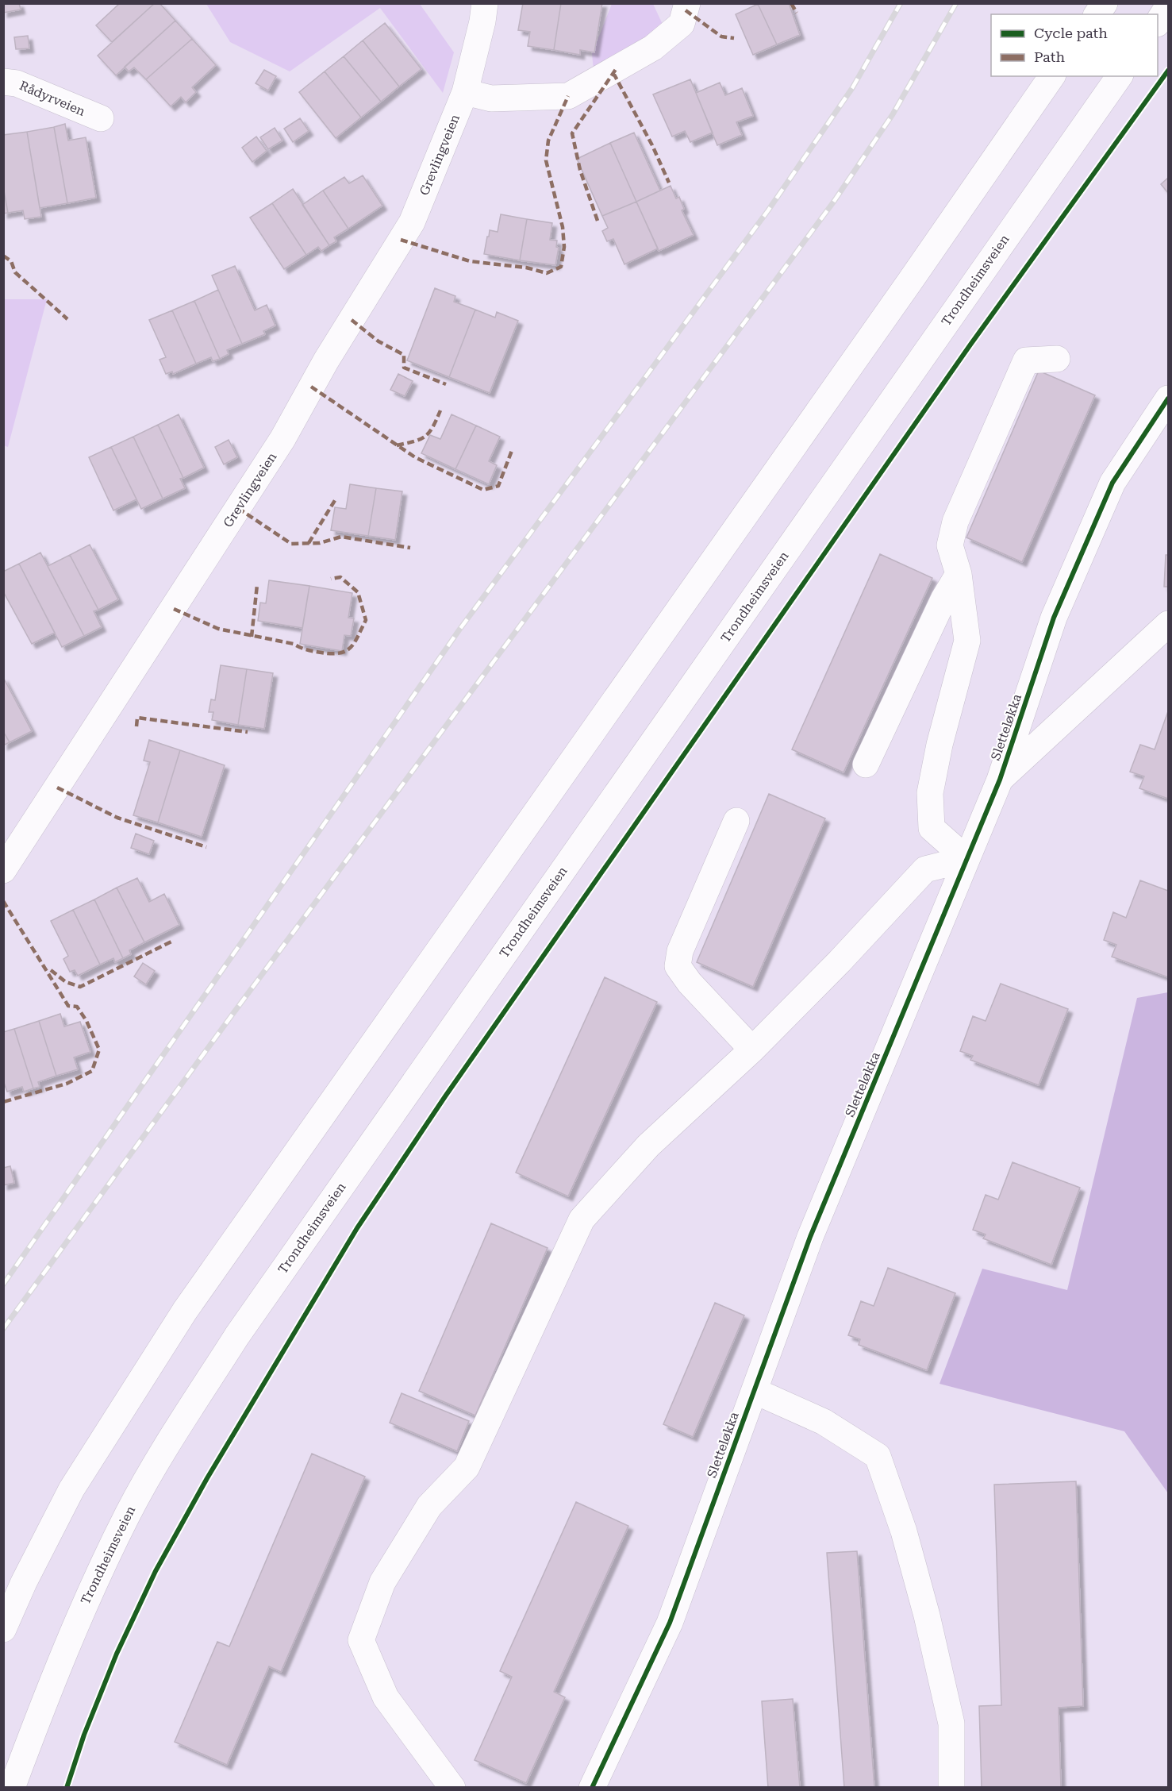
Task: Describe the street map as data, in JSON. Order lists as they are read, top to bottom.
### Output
{
  "streets": {
    "main road": [
      "Rådyrveien",
      "Grevlingveien",
      "Trondheimsveien",
      "Sletteløkka"
    ]
  },
  "legend": ["Cycle path", "Path"]
}
